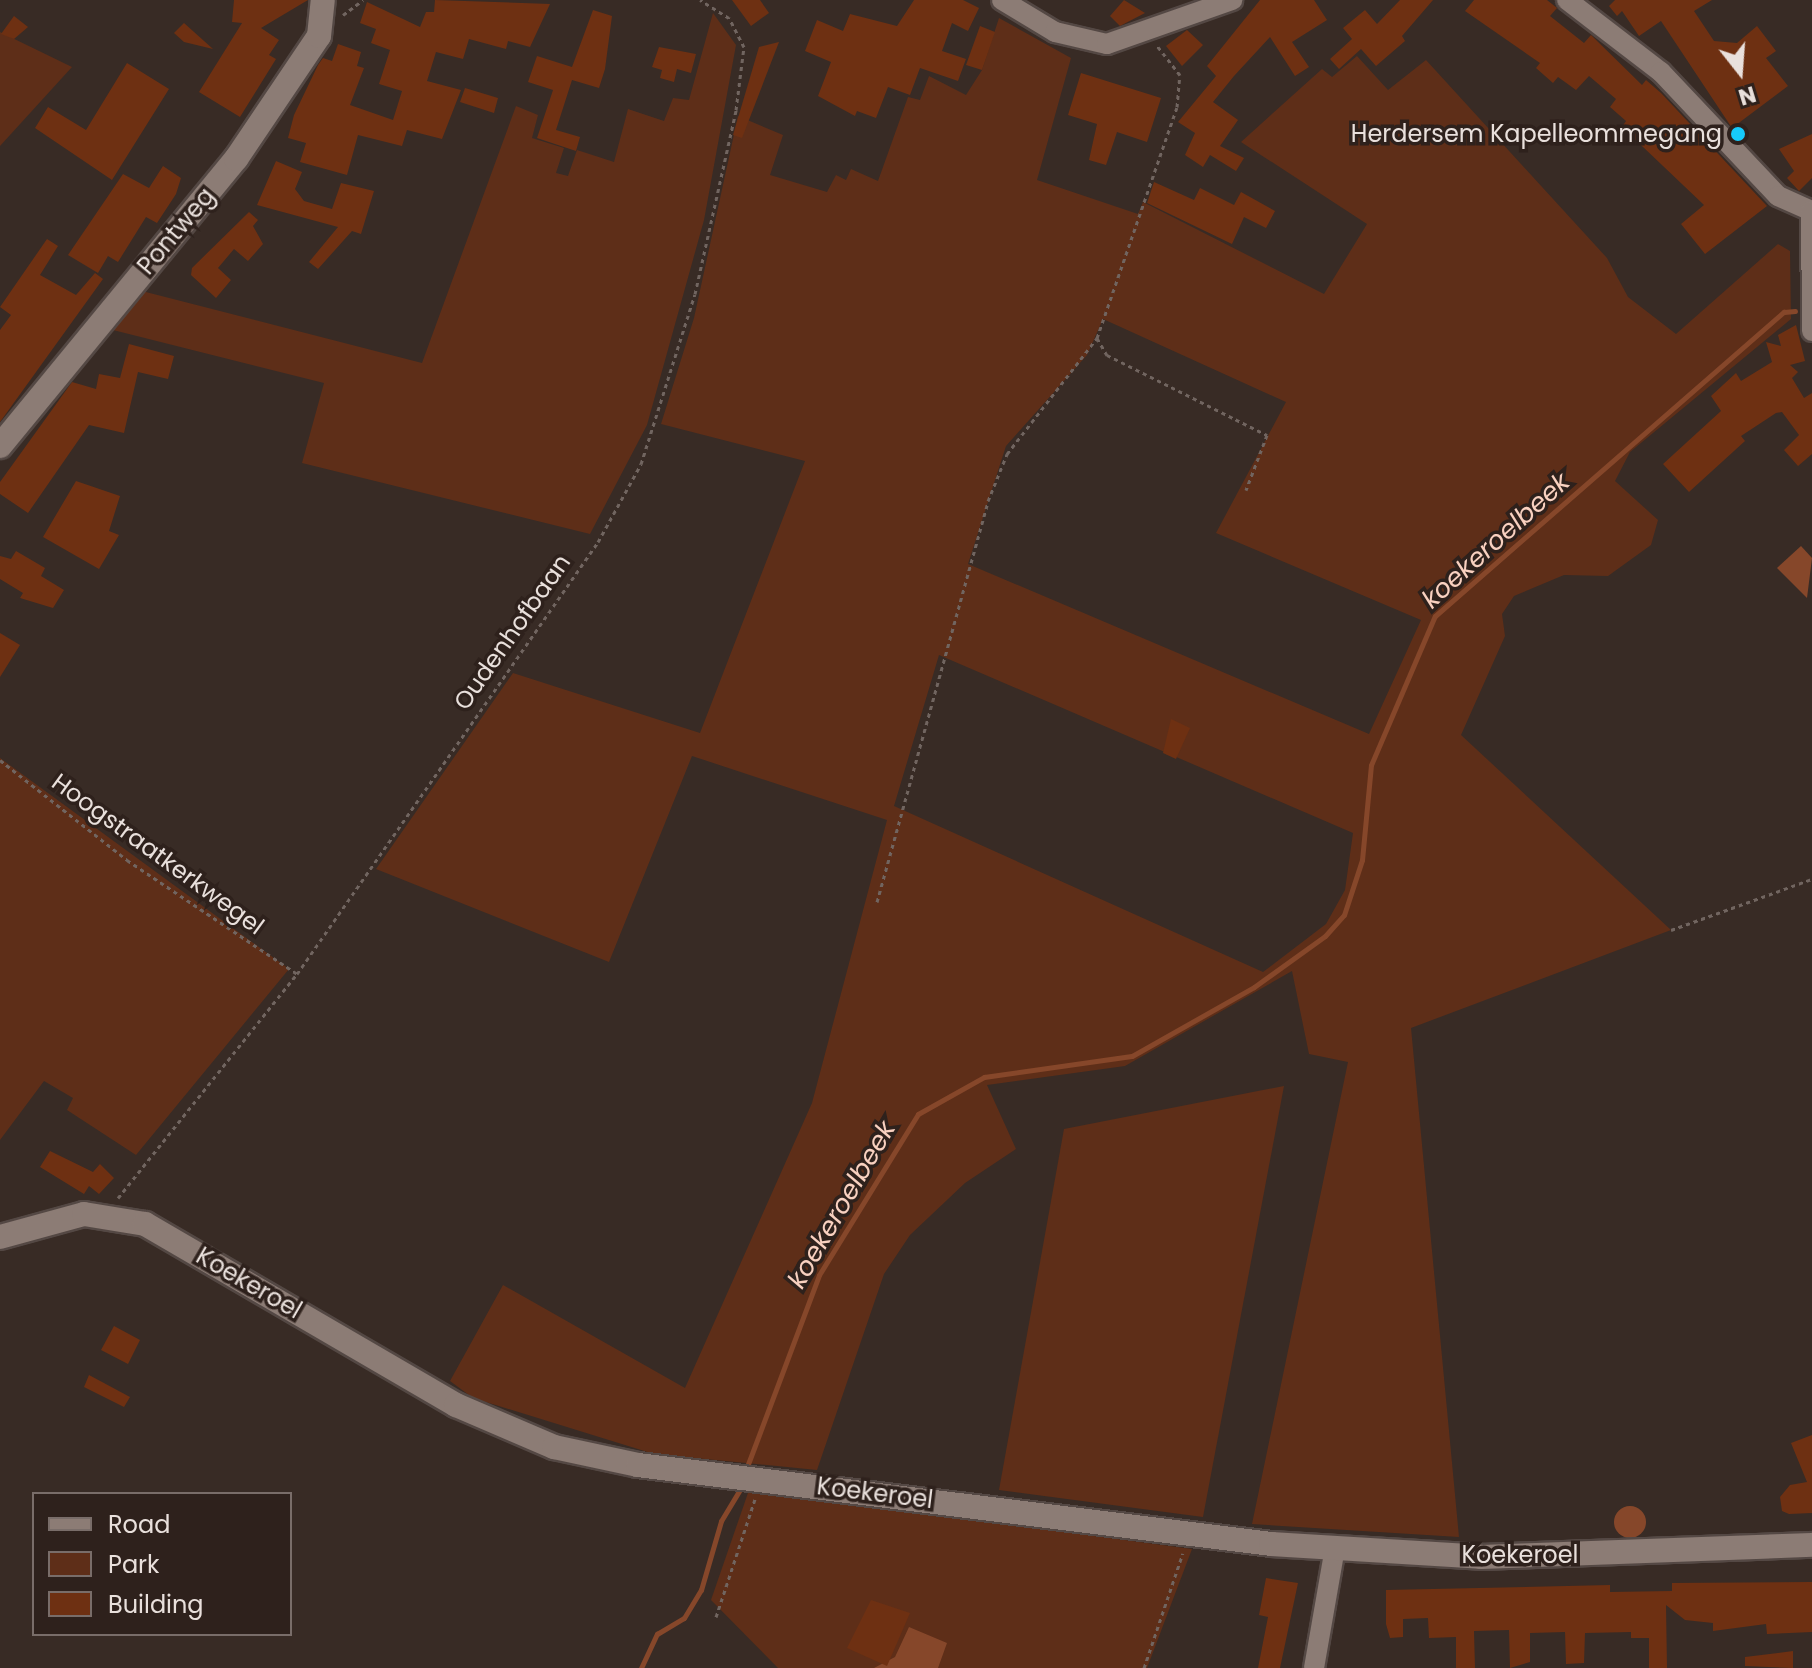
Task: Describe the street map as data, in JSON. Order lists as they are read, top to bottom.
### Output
{
  "streets": {
    "street": ["Pontweg", "Koekeroel"],
    "path": ["Oudenhofbaan", "Hoogstraatkerkwegel"]
  },
  "crossings": [
    ["Oudenhofbaan", "Hoogstraatkerkwegel"],
    ["Oudenhofbaan", "Koekeroel"]
  ],
  "water": ["koekeroelbeek"],
  "places": ["Herdersem Kapelleommegang"],
  "legend": ["Road", "Park", "Building"],
  "north": "bottom"
}
